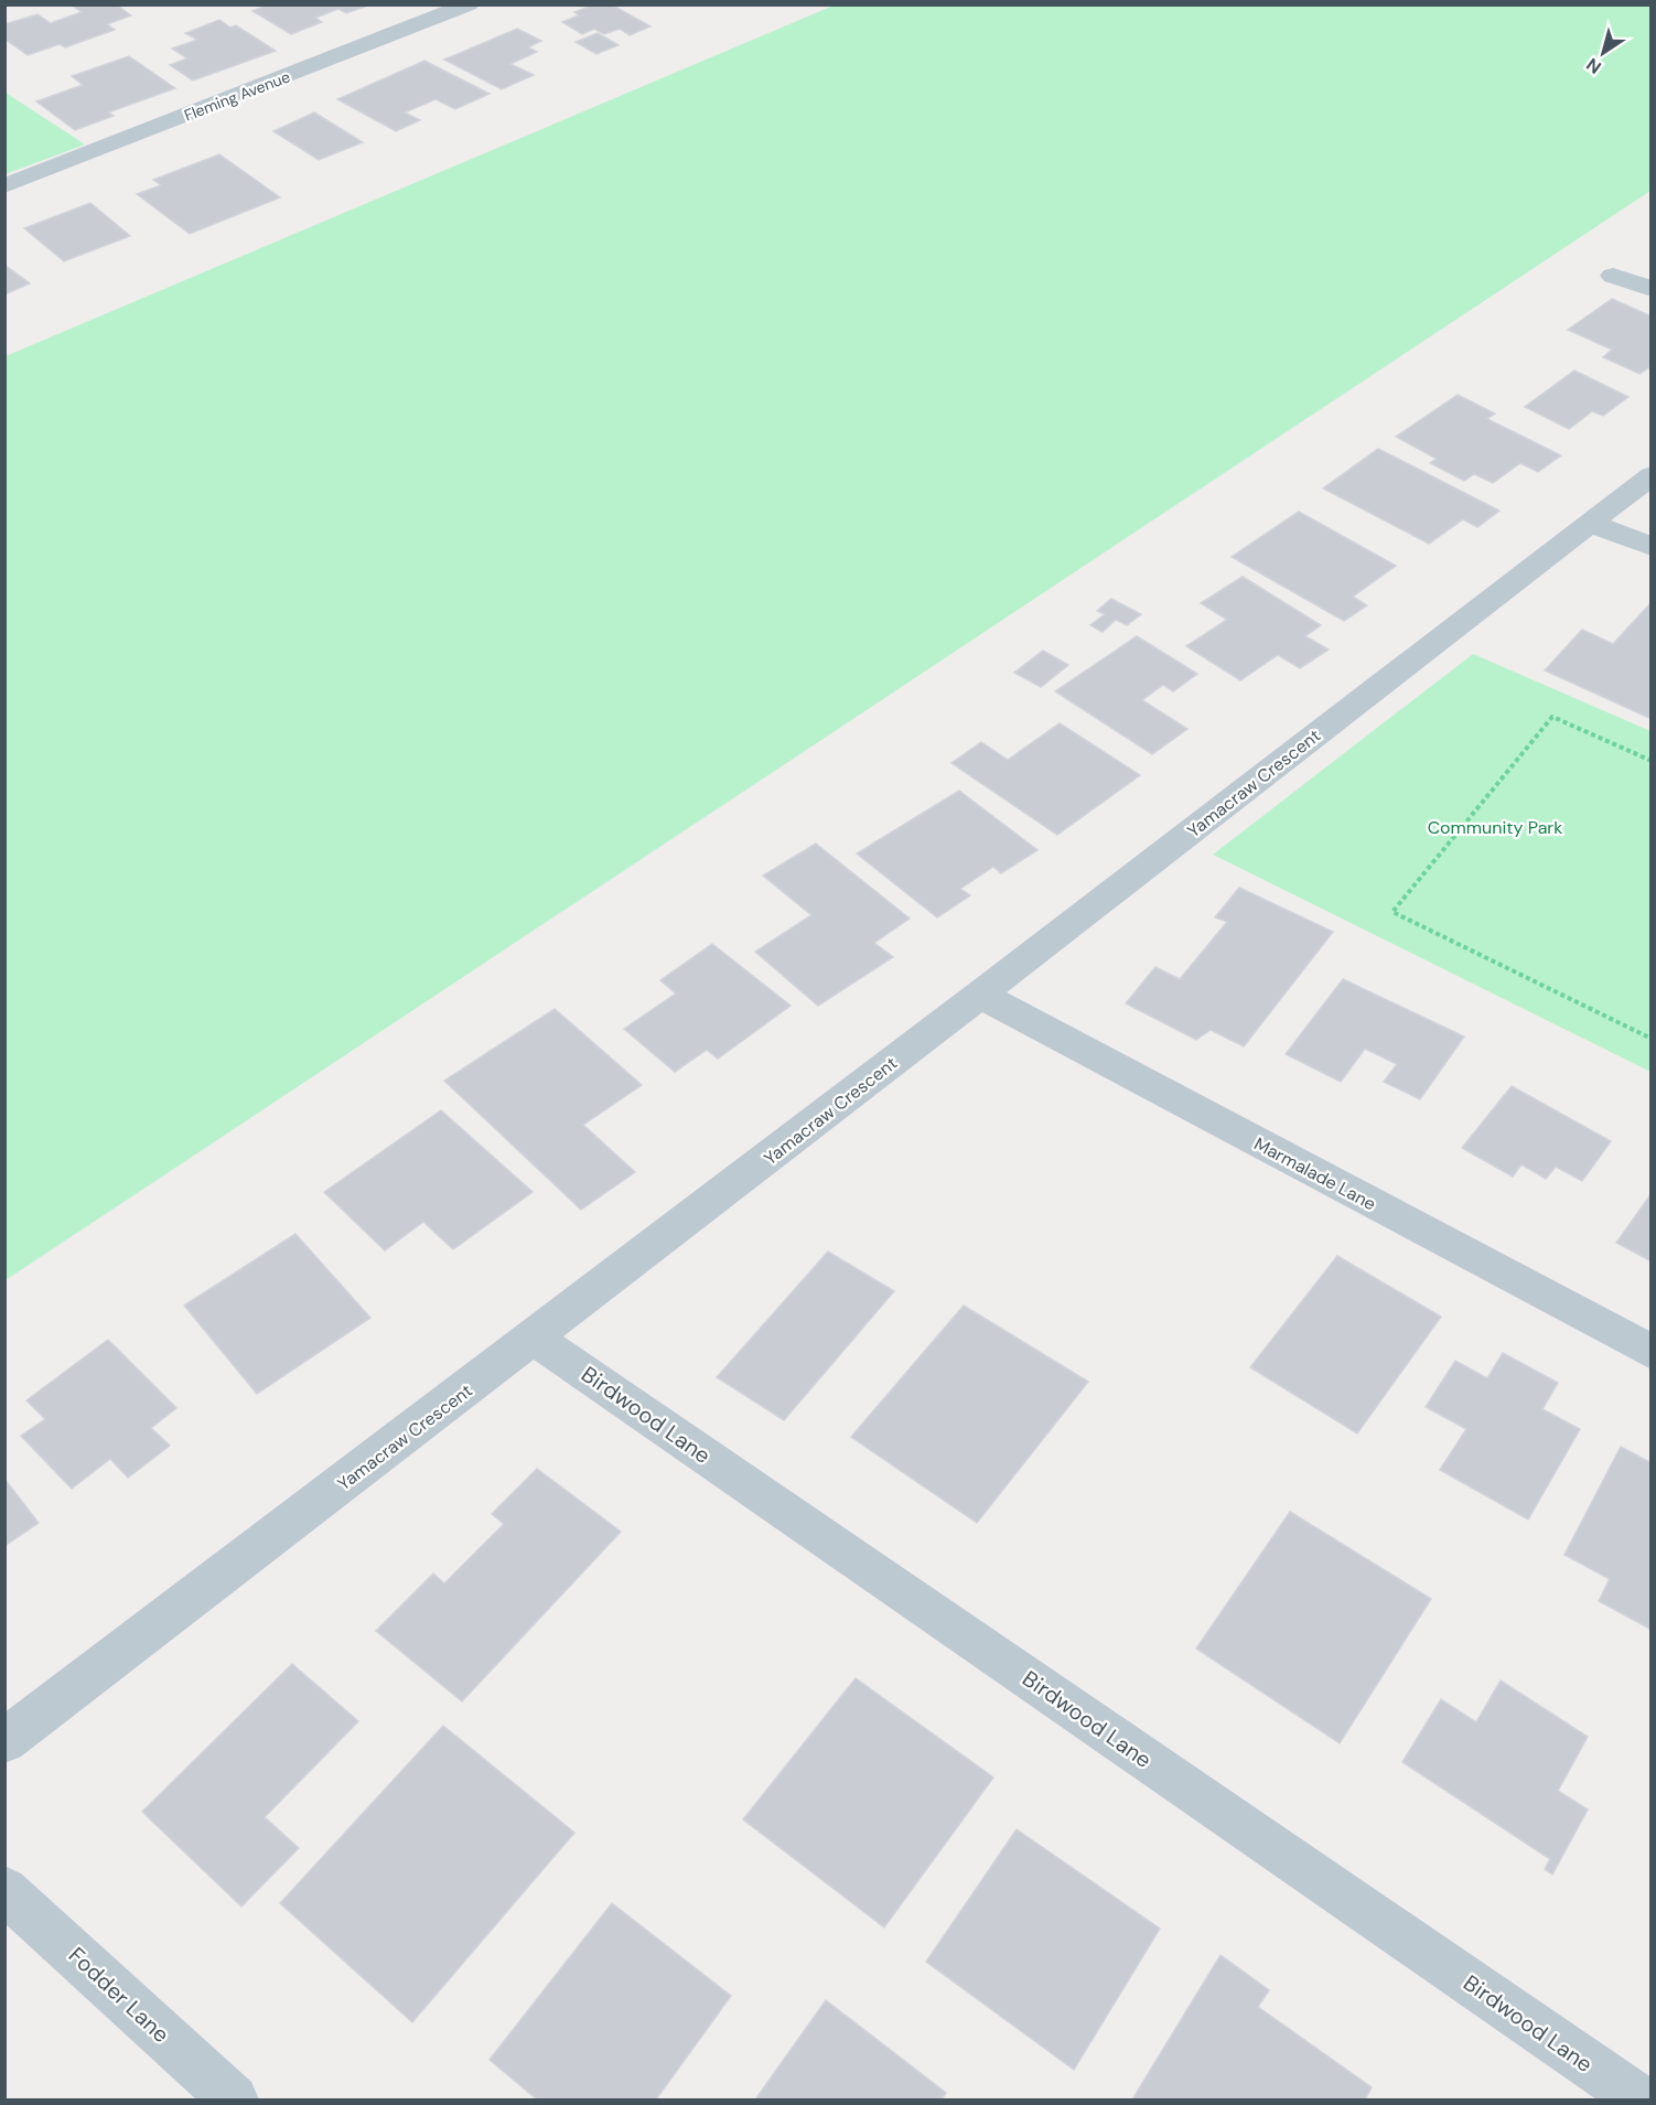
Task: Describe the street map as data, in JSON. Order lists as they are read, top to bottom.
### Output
{
  "streets": {
    "street": [
      "Fleming Avenue",
      "Yamacraw Crescent",
      "Marmalade Lane",
      "Birdwood Lane",
      "Fodder Lane"
    ]
  },
  "crossings": [
    ["Yamacraw Crescent", "Marmalade Lane"],
    ["Yamacraw Crescent", "Birdwood Lane"]
  ],
  "parks": ["Community Park"],
  "north": "bottom left"
}
